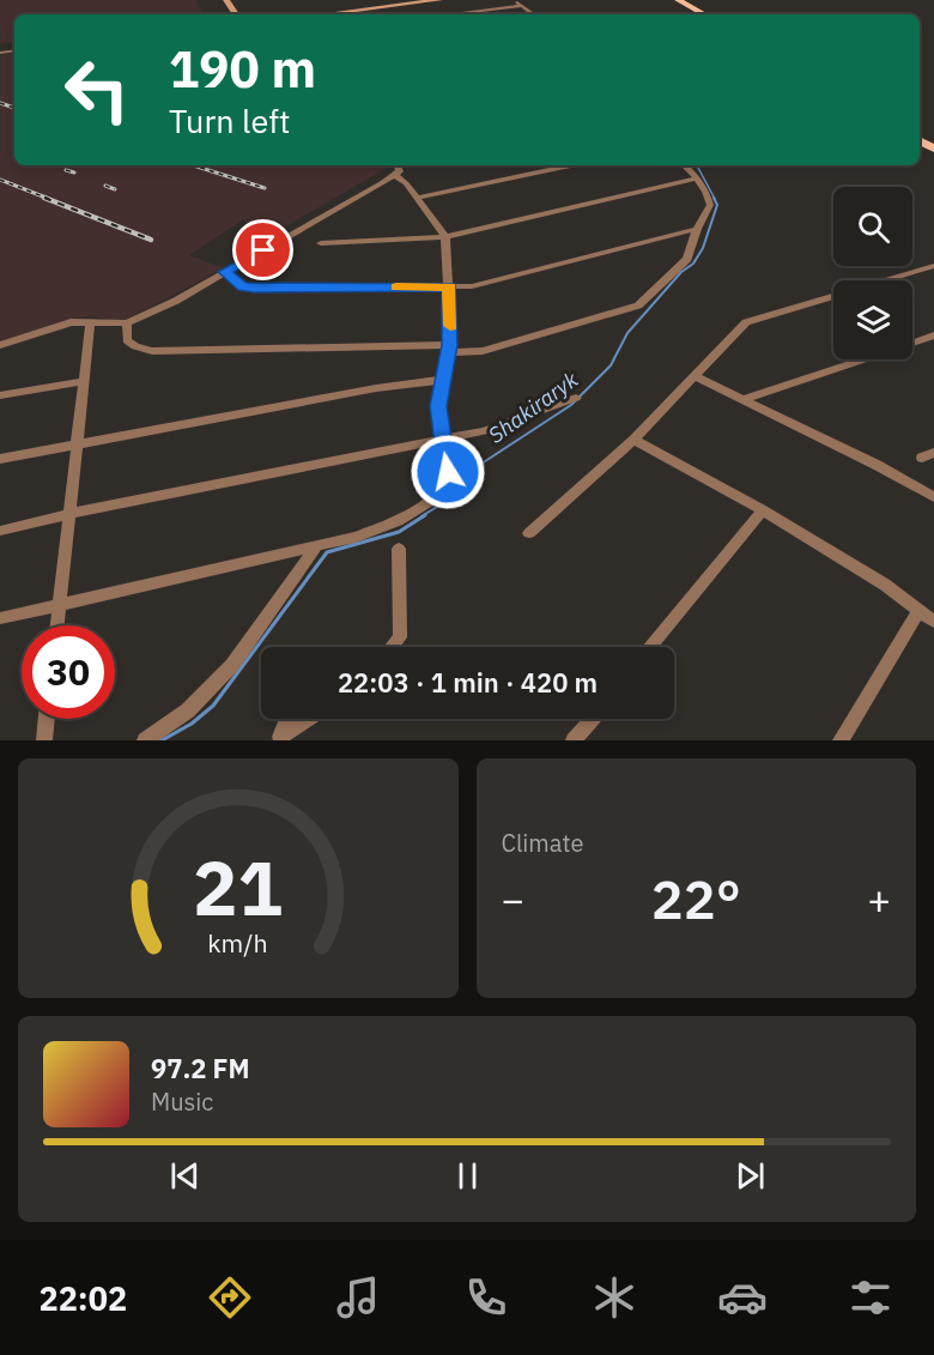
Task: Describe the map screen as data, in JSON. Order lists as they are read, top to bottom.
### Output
{
  "water": ["Shakiraryk"],
  "page": {
    "turn": ["190 m", "Turn left"],
    "limit": "30",
    "trip": "22:03 · 1 min · 420 m",
    "tile": "Climate",
    "heat": ["−", "22°", "+"],
    "song": ["97.2 FM", "Music"],
    "tabs": "22:02",
    "gauge": ["21", "km/h"]
  }
}
